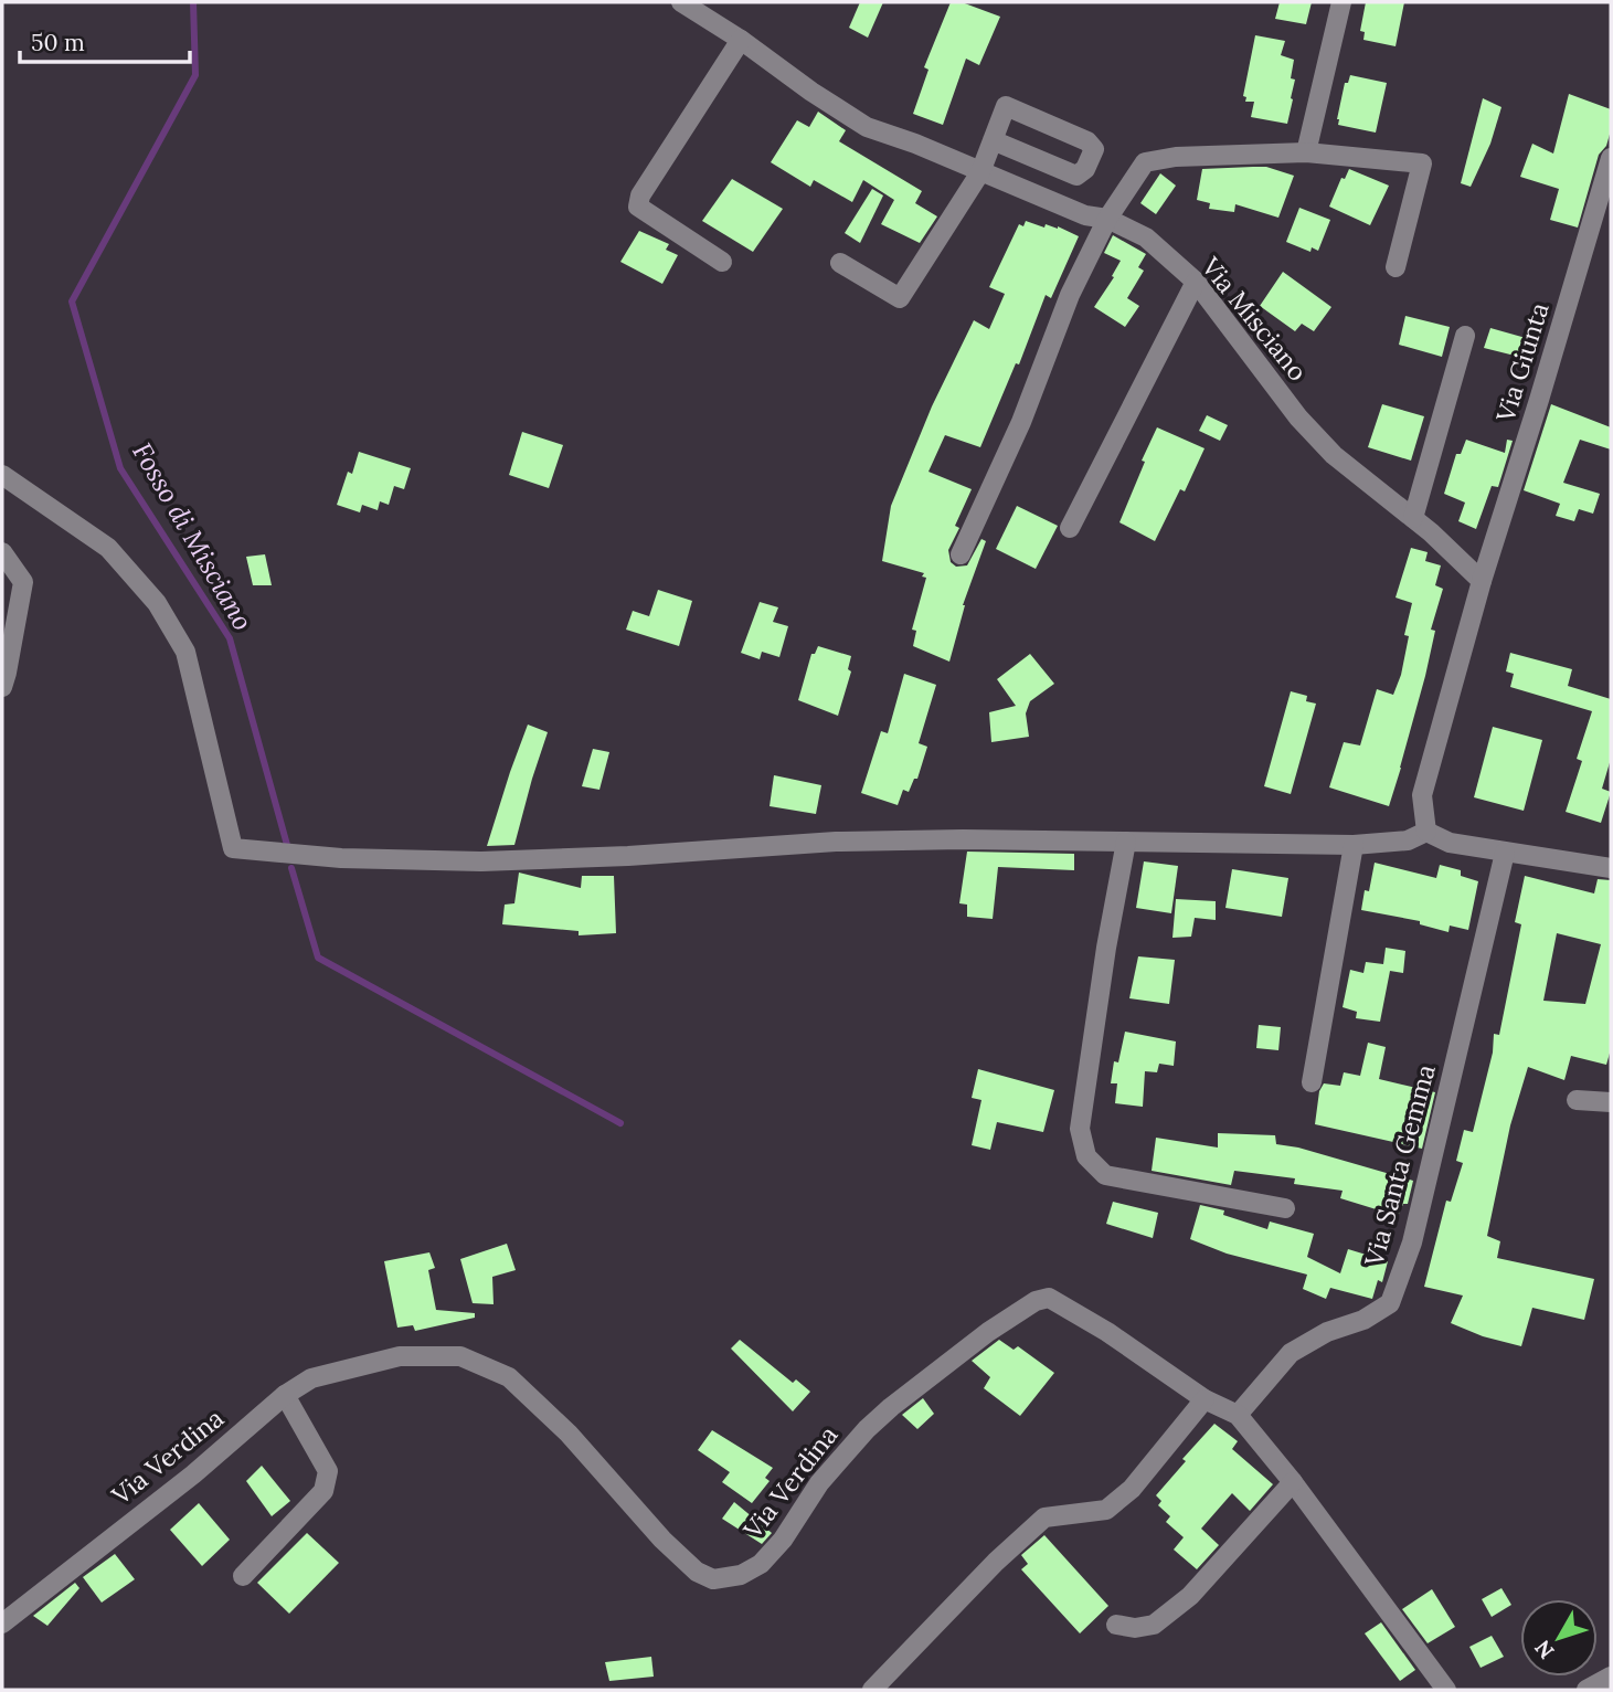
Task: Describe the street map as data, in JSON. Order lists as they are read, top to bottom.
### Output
{
  "streets": {
    "street": [
      "Via Misciano",
      "Via Giunta",
      "Via Santa Gemma",
      "Via Verdina"
    ]
  },
  "crossings": [
    ["Via Misciano", "Via Giunta"],
    ["Via Santa Gemma", "Via Verdina"]
  ],
  "water": ["Fosso di Misciano"],
  "scale_bar": "50 m",
  "north": "bottom left"
}
